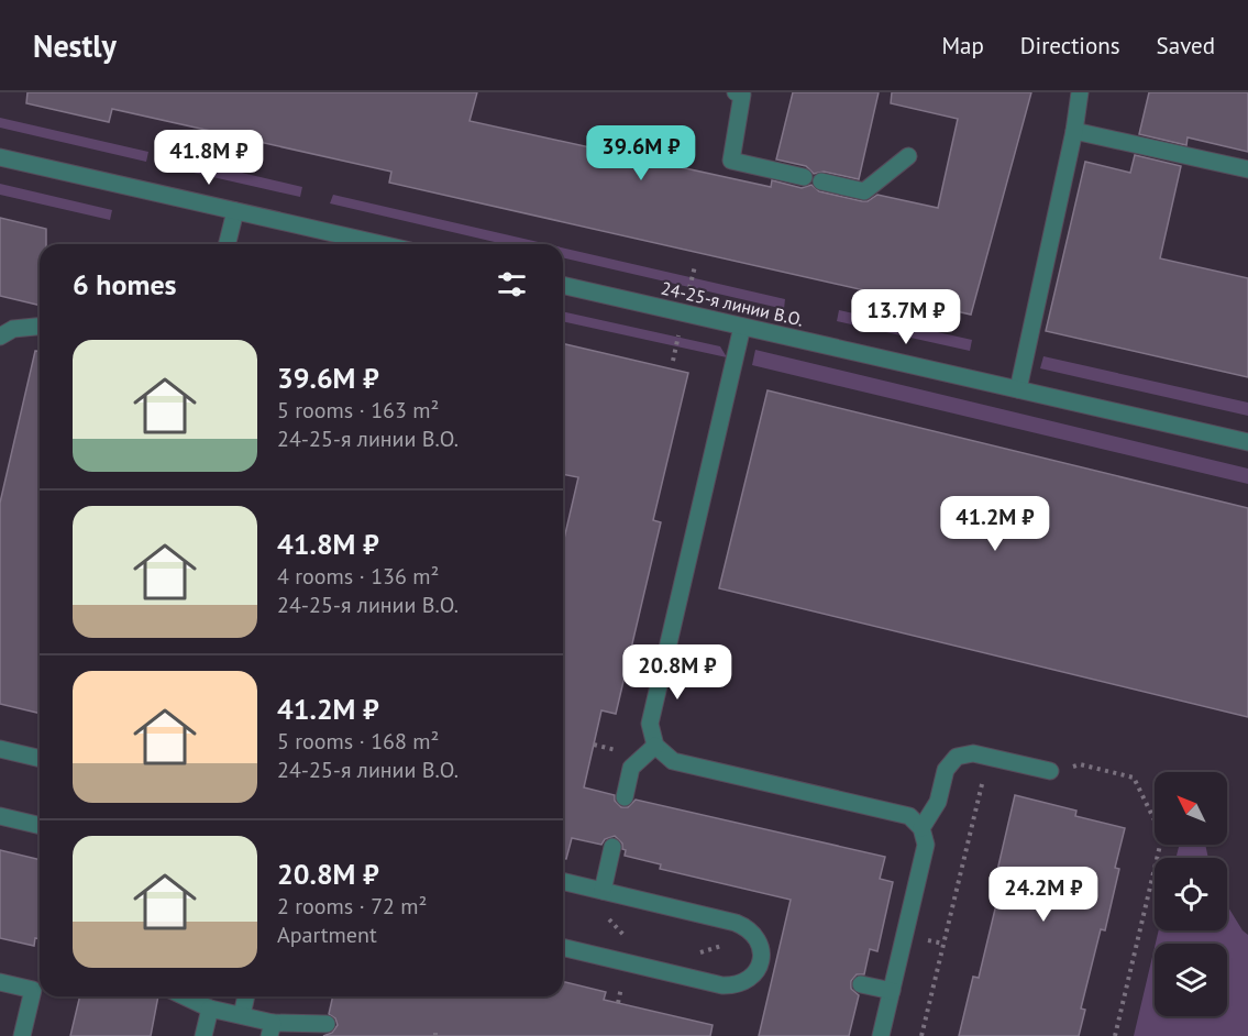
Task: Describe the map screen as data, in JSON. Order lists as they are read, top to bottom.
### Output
{
  "streets": {
    "street": ["24-25-я линии В.О."]
  },
  "north": "top left",
  "page": {
    "header": "Nestly",
    "nav": ["Map", "Directions", "Saved"],
    "price": [
      "39.6M ₽",
      "41.8M ₽",
      "13.7M ₽",
      "41.2M ₽",
      "20.8M ₽",
      "24.2M ₽"
    ],
    "heading": "6 homes",
    "list": [
      {
        "name": "39.6M ₽",
        "note": "5 rooms · 163 m² · 24-25-я линии В.О."
      },
      {
        "name": "41.8M ₽",
        "note": "4 rooms · 136 m² · 24-25-я линии В.О."
      },
      {
        "name": "41.2M ₽",
        "note": "5 rooms · 168 m² · 24-25-я линии В.О."
      },
      {
        "name": "20.8M ₽",
        "note": "2 rooms · 72 m² · Apartment"
      }
    ]
  }
}
